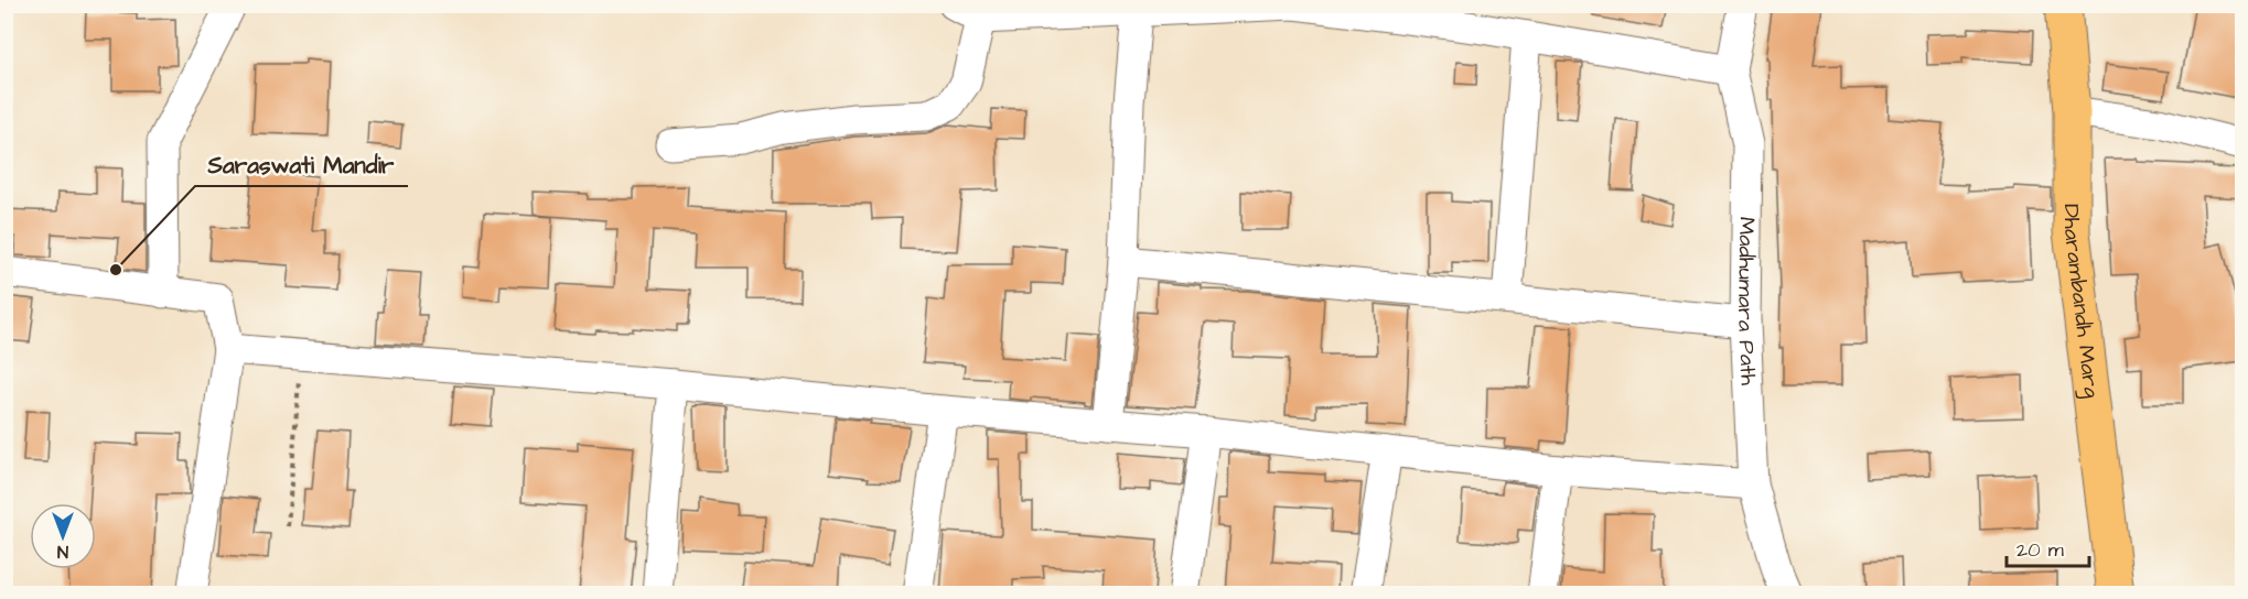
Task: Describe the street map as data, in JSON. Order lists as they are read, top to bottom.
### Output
{
  "streets": {
    "main road": ["Dharambandh Marg"],
    "street": ["Madhumara Path"]
  },
  "places": ["Saraswati Mandir"],
  "scale_bar": "20 m",
  "north": "bottom"
}
